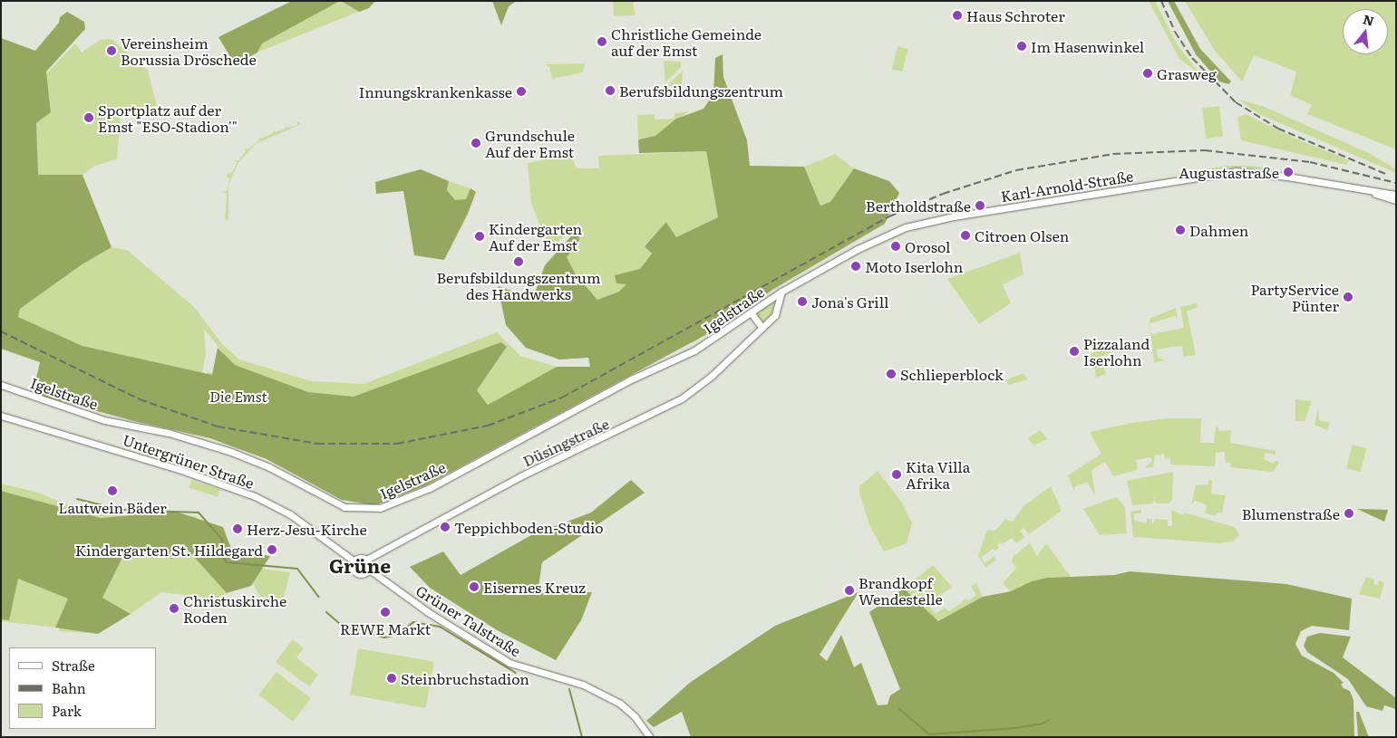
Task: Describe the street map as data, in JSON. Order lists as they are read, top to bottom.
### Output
{
  "streets": {
    "main road": [
      "Karl-Arnold-Straße",
      "Igelstraße",
      "Düsingstraße",
      "Untergrüner Straße",
      "Grüner Talstraße"
    ]
  },
  "crossings": [
    ["Karl-Arnold-Straße", "Igelstraße"],
    ["Karl-Arnold-Straße", "Düsingstraße"],
    ["Igelstraße", "Düsingstraße"],
    ["Düsingstraße", "Untergrüner Straße"],
    ["Düsingstraße", "Grüner Talstraße"],
    ["Untergrüner Straße", "Grüner Talstraße"]
  ],
  "districts": ["Grüne"],
  "parks": ["Die Emst"],
  "places": [
    "Haus Schroter",
    "Christliche Gemeinde auf der Emst",
    "Im Hasenwinkel",
    "Vereinsheim Borussia Dröschede",
    "Grasweg",
    "Berufsbildungszentrum",
    "Innungskrankenkasse",
    "Sportplatz auf der Emst \"ESO-Stadion'\"",
    "Grundschule Auf der Emst",
    "Augustastraße",
    "Bertholdstraße",
    "Dahmen",
    "Citroen Olsen",
    "Kindergarten Auf der Emst",
    "Orosol",
    "Berufsbildungszentrum des Handwerks",
    "Moto Iserlohn",
    "PartyService Pünter",
    "Jona's Grill",
    "Pizzaland Iserlohn",
    "Schlieperblock",
    "Kita Villa Afrika",
    "Lautwein Bäder",
    "Blumenstraße",
    "Teppichboden-Studio",
    "Herz-Jesu-Kirche",
    "Kindergarten St. Hildegard",
    "Eisernes Kreuz",
    "Brandkopf Wendestelle",
    "Christuskirche Roden",
    "REWE Markt",
    "Steinbruchstadion"
  ],
  "legend": ["Straße", "Bahn", "Park"],
  "north": "top"
}
